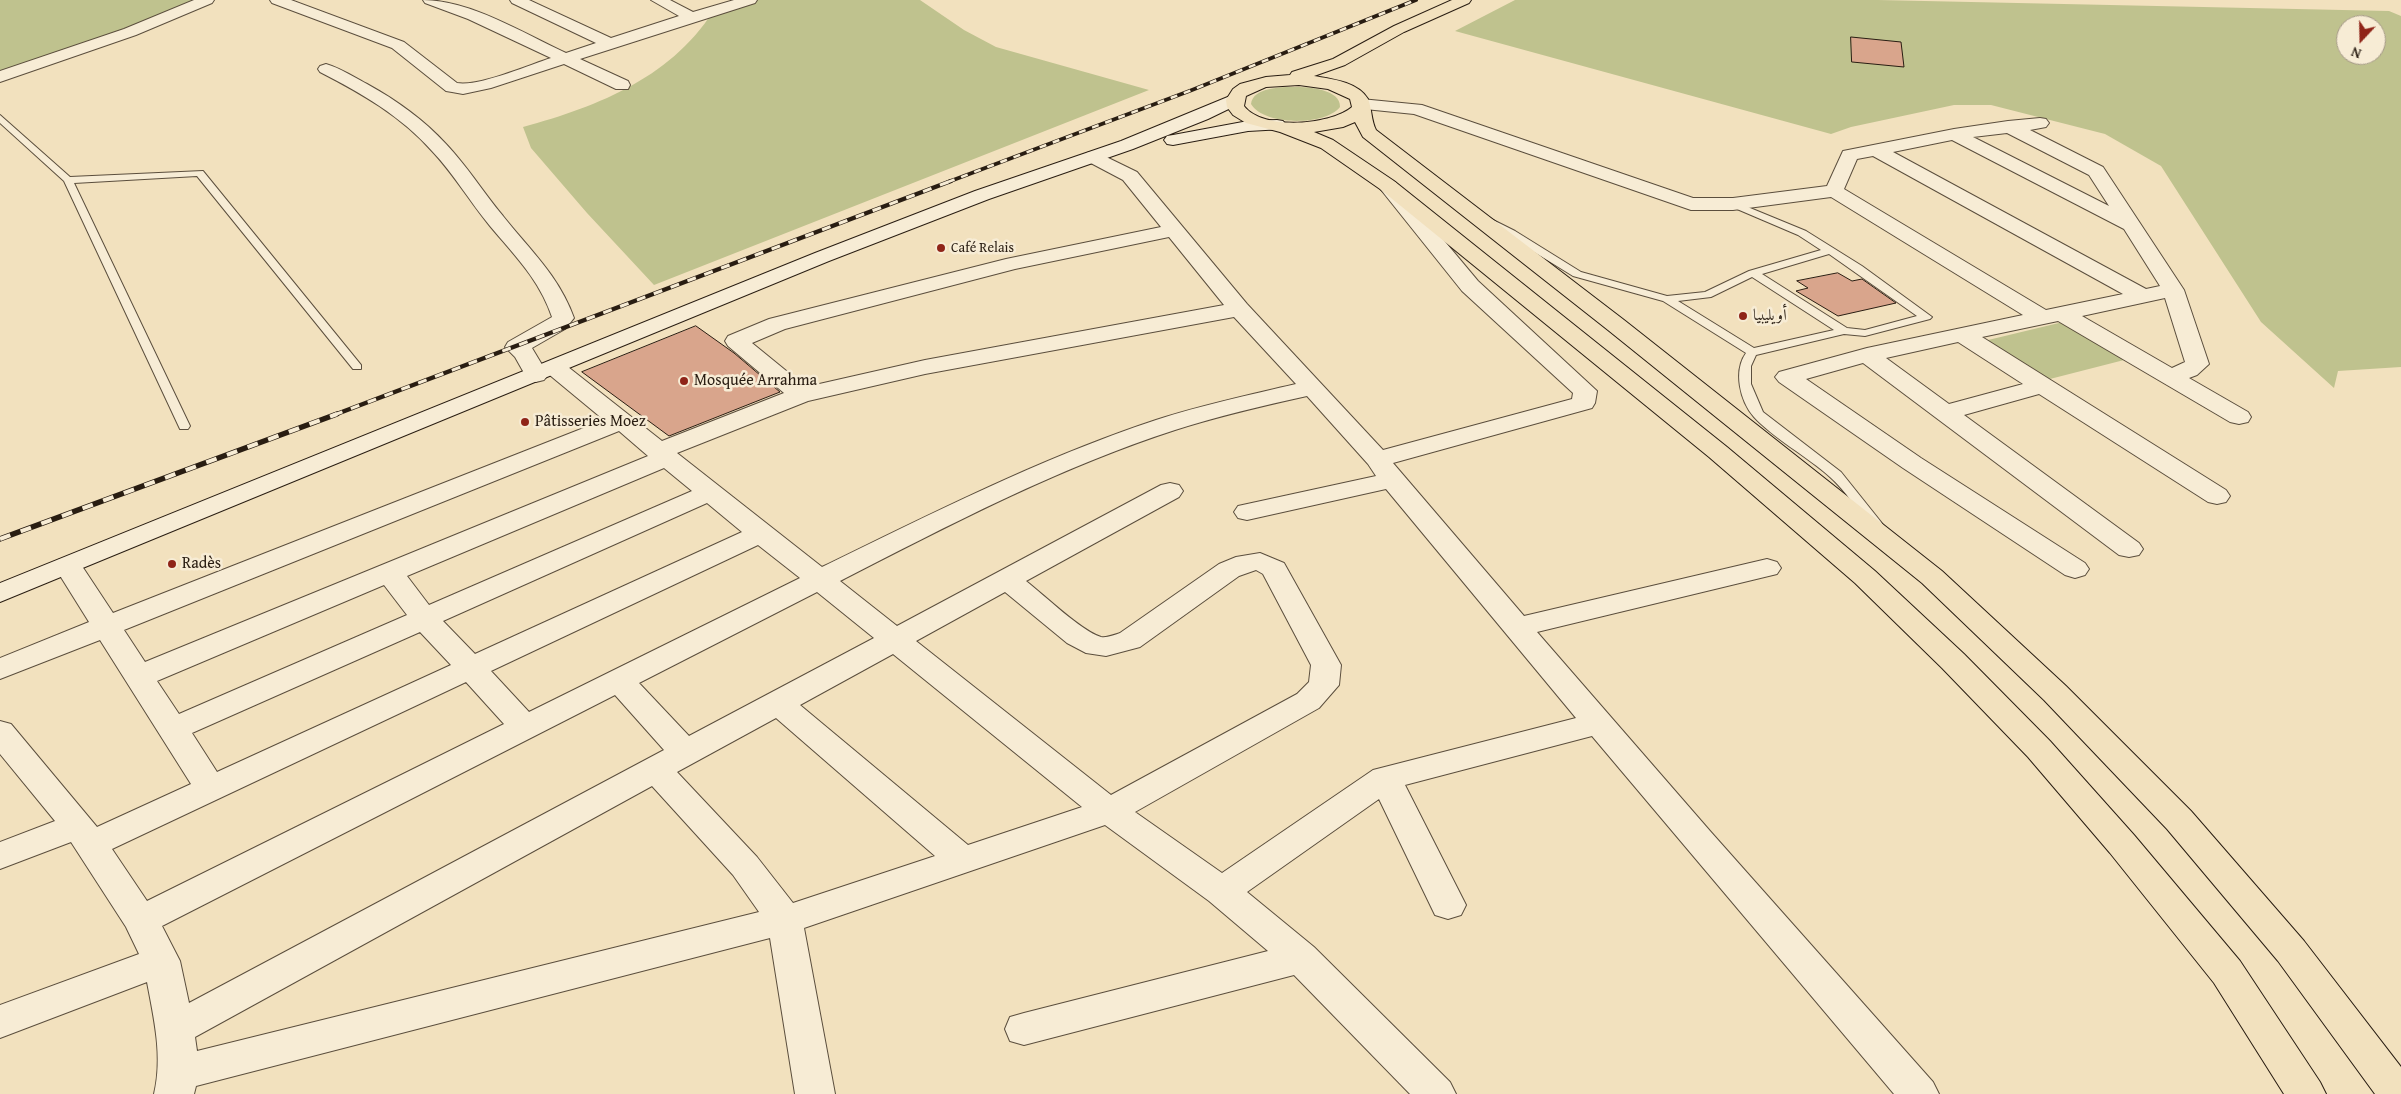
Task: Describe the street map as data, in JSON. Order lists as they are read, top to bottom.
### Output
{
  "places": [
    "Café Relais",
    "أويليبيا",
    "Mosquée Arrahma",
    "Pâtisseries Moez",
    "Radès"
  ],
  "north": "bottom"
}
